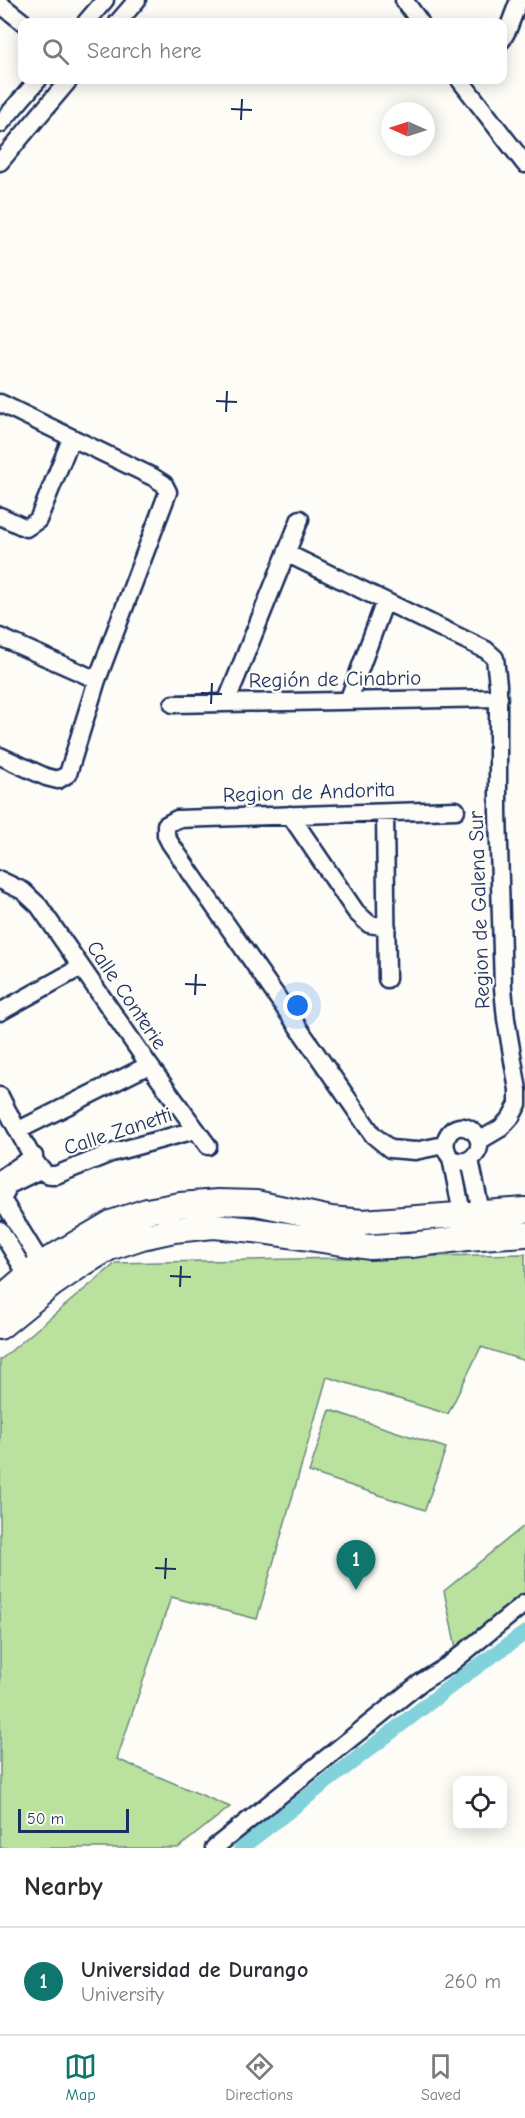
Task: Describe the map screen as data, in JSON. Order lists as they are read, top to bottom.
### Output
{
  "streets": {
    "street": [
      "Región de Cinabrio",
      "Region de Andorita",
      "Region de Galena Sur",
      "Calle Conterie",
      "Calle Zanetti"
    ]
  },
  "crossings": [
    ["Región de Cinabrio", "Region de Galena Sur"],
    ["Region de Andorita", "Region de Galena Sur"],
    ["Calle Conterie", "Calle Zanetti"]
  ],
  "scale_bar": "50 m",
  "north": "left",
  "page": {
    "search": "Search here",
    "pins": "1",
    "scale": "50 m",
    "heading": "Nearby",
    "list": [
      {
        "mark": "1",
        "name": "Universidad de Durango",
        "note": "University",
        "value": "260 m"
      }
    ],
    "nav": ["Map", "Directions", "Saved"]
  }
}
